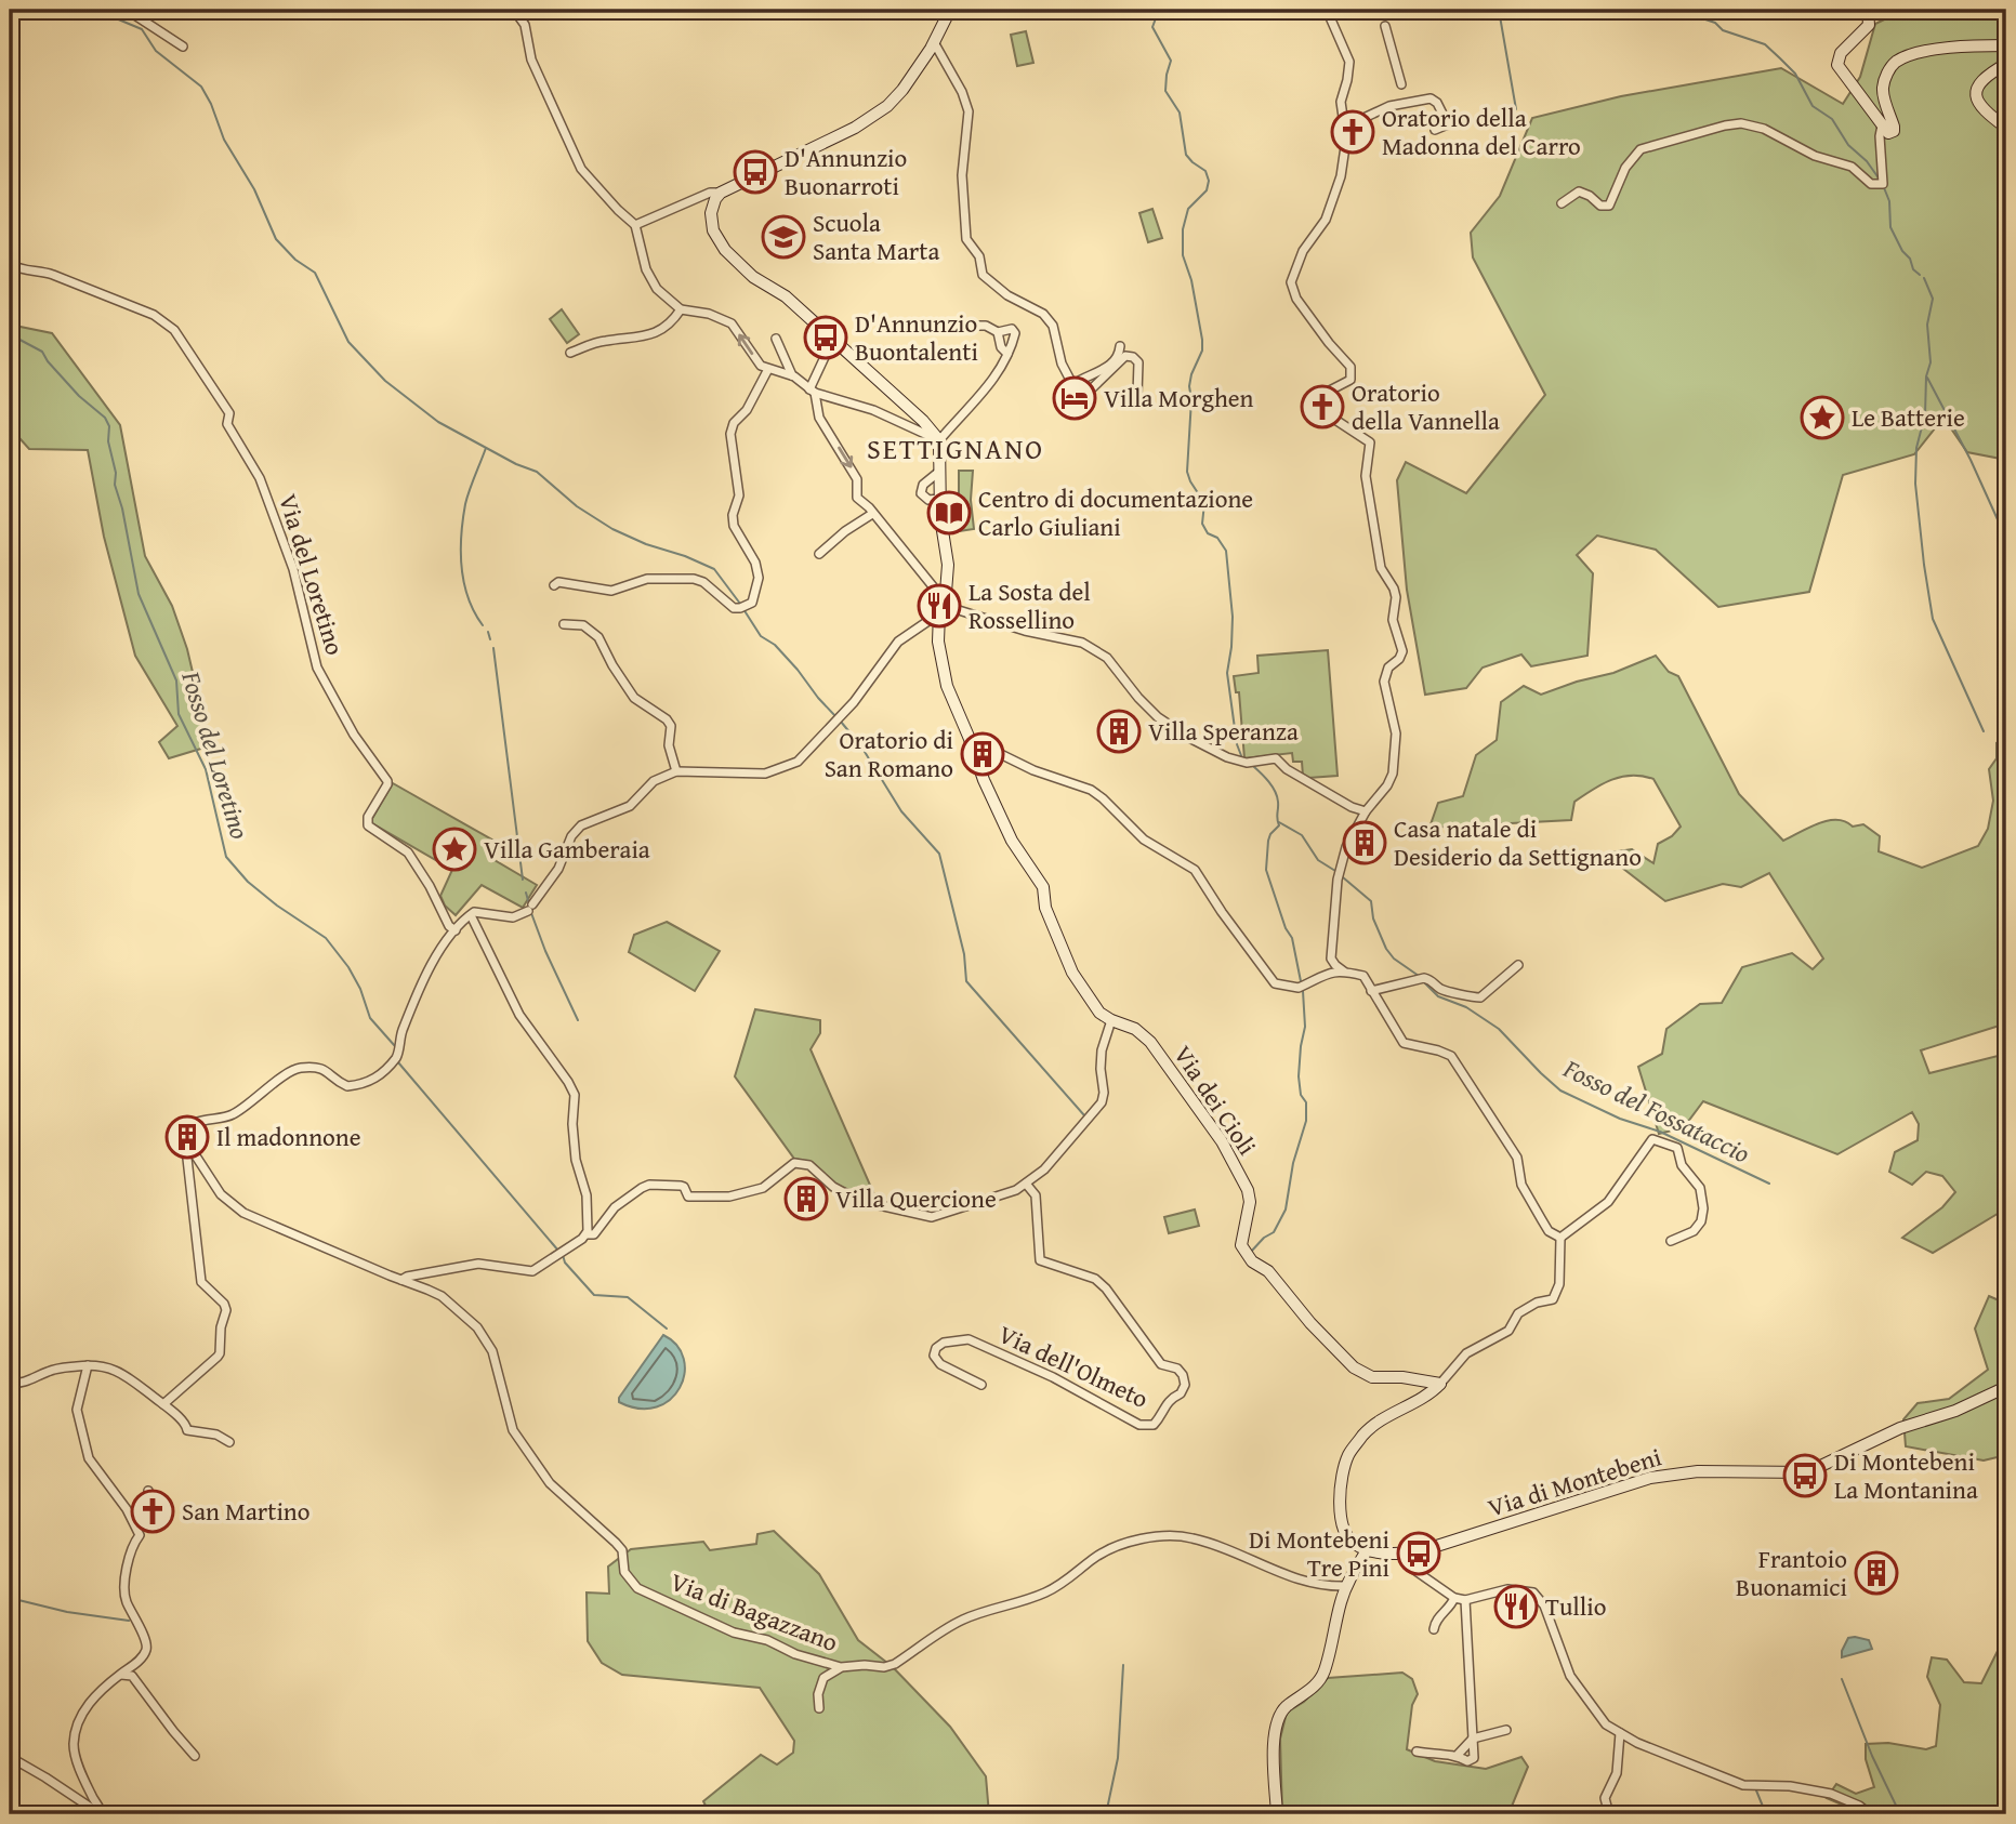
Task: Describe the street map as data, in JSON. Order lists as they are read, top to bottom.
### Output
{
  "streets": {
    "street": [
      "Via del Loretino",
      "Via dei Cioli",
      "Via dell'Olmeto",
      "Via di Montebeni",
      "Via di Bagazzano"
    ]
  },
  "districts": ["SETTIGNANO"],
  "water": ["Fosso del Loretino", "Fosso del Fossataccio"],
  "places": {
    "church": ["Oratorio della Madonna del Carro", "Oratorio della Vannella", "San Martino"],
    "bus stop": [
      "D'Annunzio Buonarroti",
      "D'Annunzio Buontalenti",
      "Di Montebeni La Montanina",
      "Di Montebeni Tre Pini"
    ],
    "school or university": ["Scuola Santa Marta"],
    "hotel": ["Villa Morghen"],
    "place": ["Le Batterie", "Villa Gamberaia"],
    "library": ["Centro di documentazione Carlo Giuliani"],
    "restaurant": ["La Sosta del Rossellino", "Tullio"],
    "building": [
      "Villa Speranza",
      "Oratorio di San Romano",
      "Casa natale di Desiderio da Settignano",
      "Il madonnone",
      "Villa Quercione",
      "Frantoio Buonamici"
    ]
  }
}
